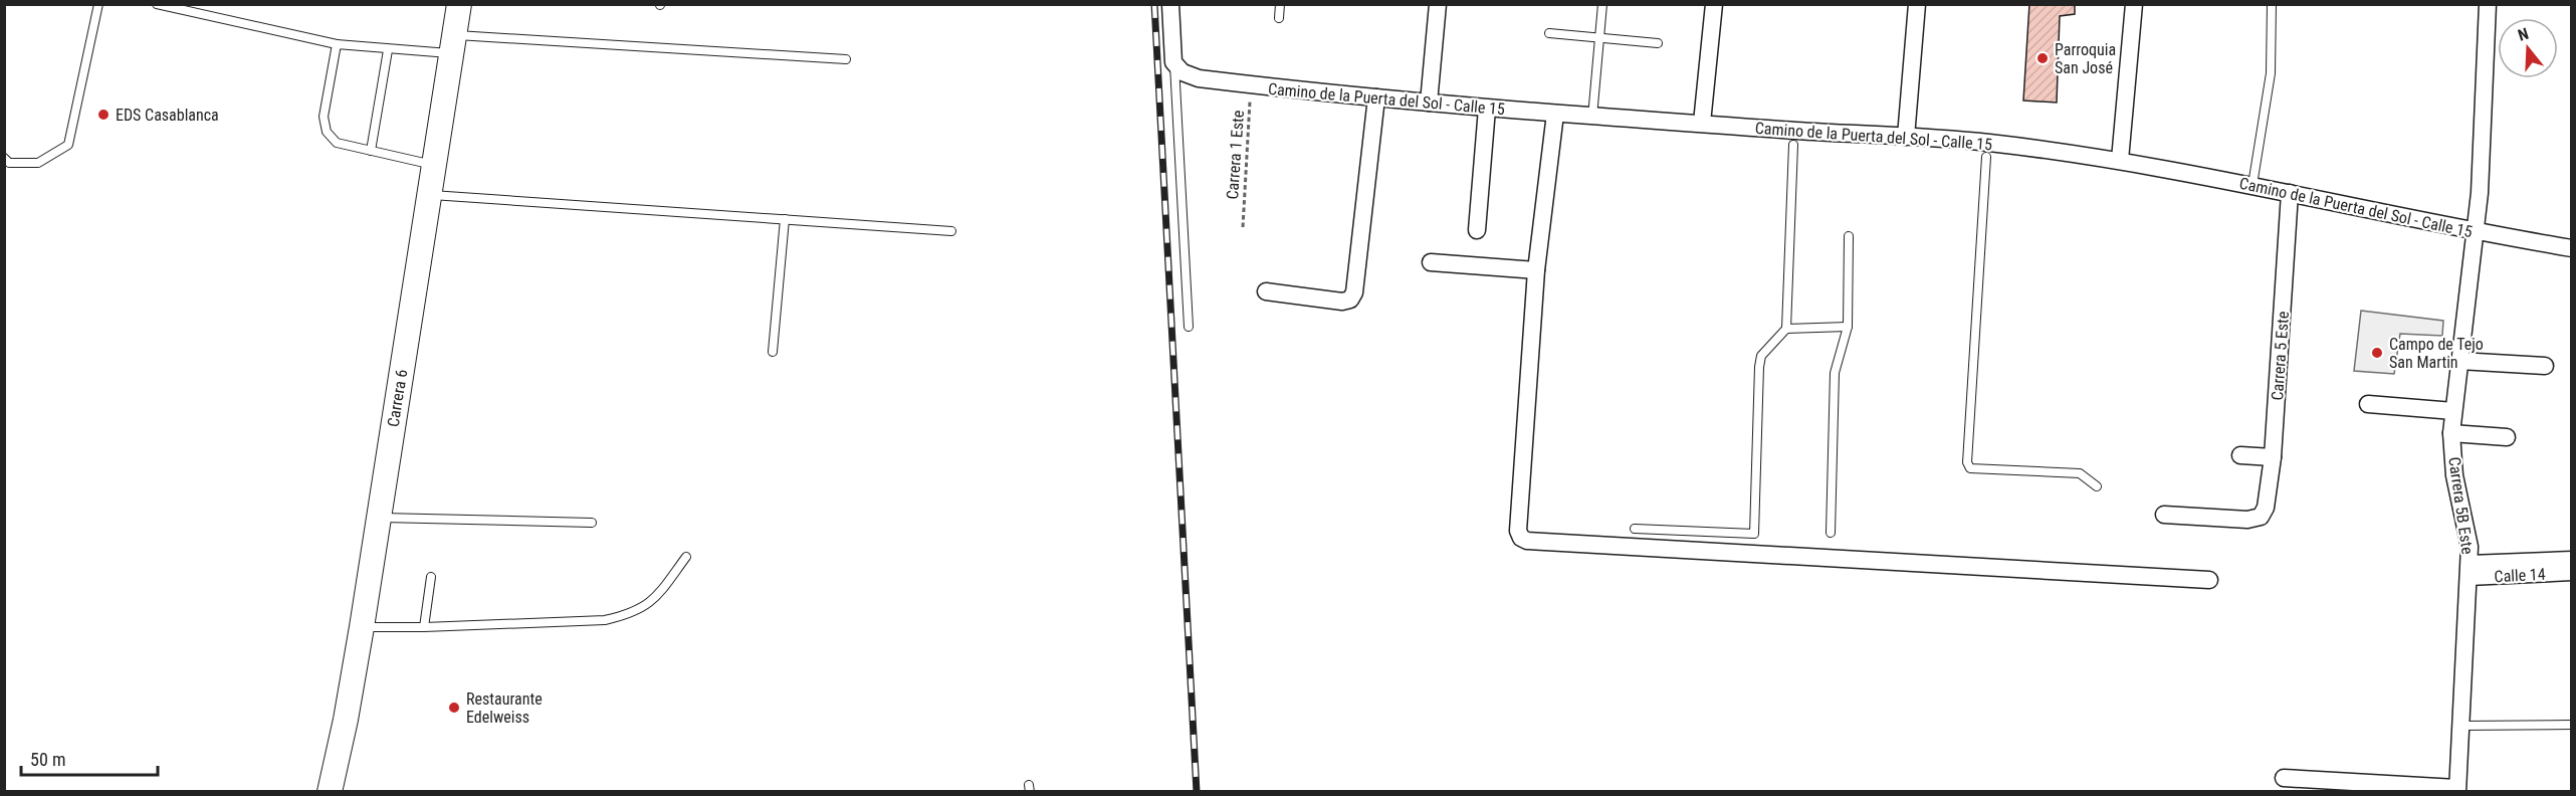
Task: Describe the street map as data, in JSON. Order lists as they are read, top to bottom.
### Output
{
  "streets": {
    "main road": ["Carrera 6"],
    "street": [
      "Camino de la Puerta del Sol - Calle 15",
      "Carrera 5 Este",
      "Carrera 5B Este",
      "Calle 14"
    ],
    "path": ["Carrera 1 Este"]
  },
  "crossings": [
    ["Camino de la Puerta del Sol - Calle 15", "Carrera 1 Este"],
    ["Camino de la Puerta del Sol - Calle 15", "Carrera 5 Este"],
    ["Camino de la Puerta del Sol - Calle 15", "Carrera 5B Este"],
    ["Carrera 5B Este", "Calle 14"]
  ],
  "places": [
    "Parroquia San José",
    "EDS Casablanca",
    "Campo de Tejo San Martin",
    "Restaurante Edelweiss"
  ],
  "scale_bar": "50 m",
  "north": "top"
}
